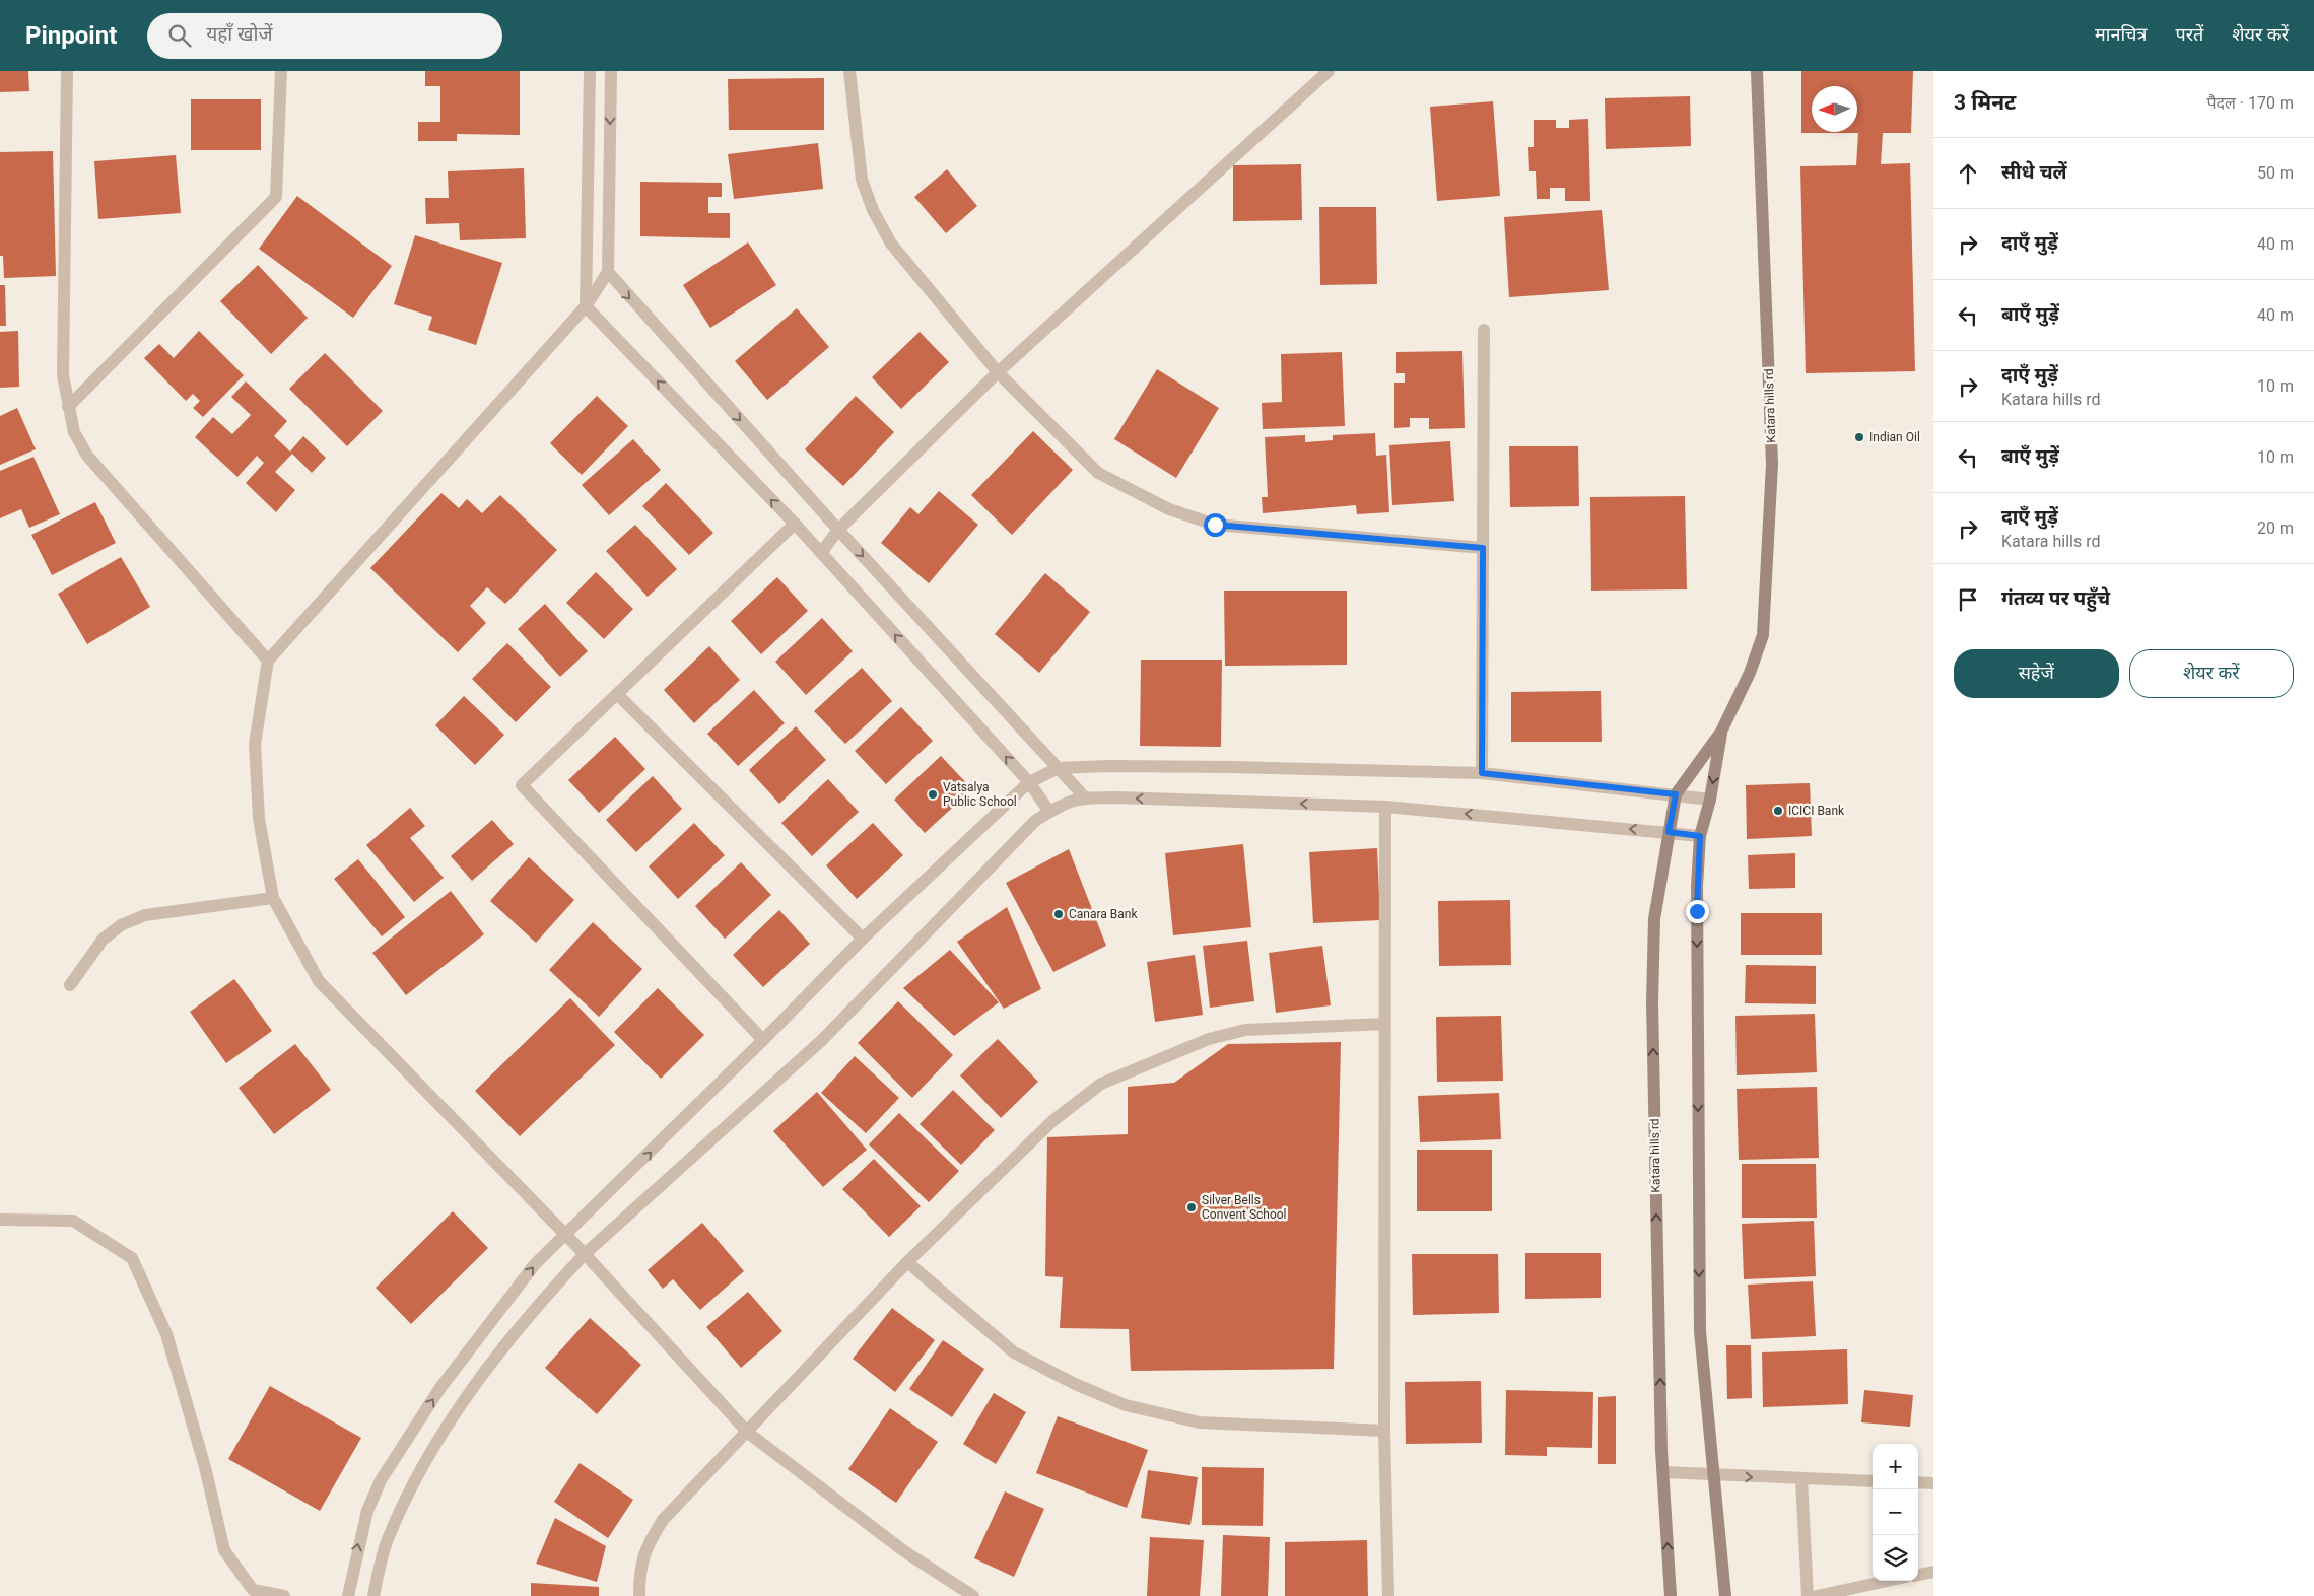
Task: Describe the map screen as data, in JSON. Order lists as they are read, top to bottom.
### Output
{
  "streets": {
    "main road": ["Katara hills rd"]
  },
  "places": [
    "Indian Oil",
    "Vatsalya Public School",
    "ICICI Bank",
    "Canara Bank",
    "Silver Bells Convent School"
  ],
  "north": "left",
  "page": {
    "header": "Pinpoint",
    "search": "यहाँ खोजें",
    "nav": ["मानचित्र", "परतें", "शेयर करें"],
    "heading": ["3 मिनट", "पैदल · 170 m"],
    "list": [
      ["सीधे चलें", "50 m"],
      ["दाएँ मुड़ें", "40 m"],
      ["बाएँ मुड़ें", "40 m"],
      ["दाएँ मुड़ें", "Katara hills rd", "10 m"],
      ["बाएँ मुड़ें", "10 m"],
      ["दाएँ मुड़ें", "Katara hills rd", "20 m"],
      "गंतव्य पर पहुँचे"
    ],
    "buttons": ["सहेजें", "शेयर करें"],
    "map_buttons": ["+", "−"]
  }
}
